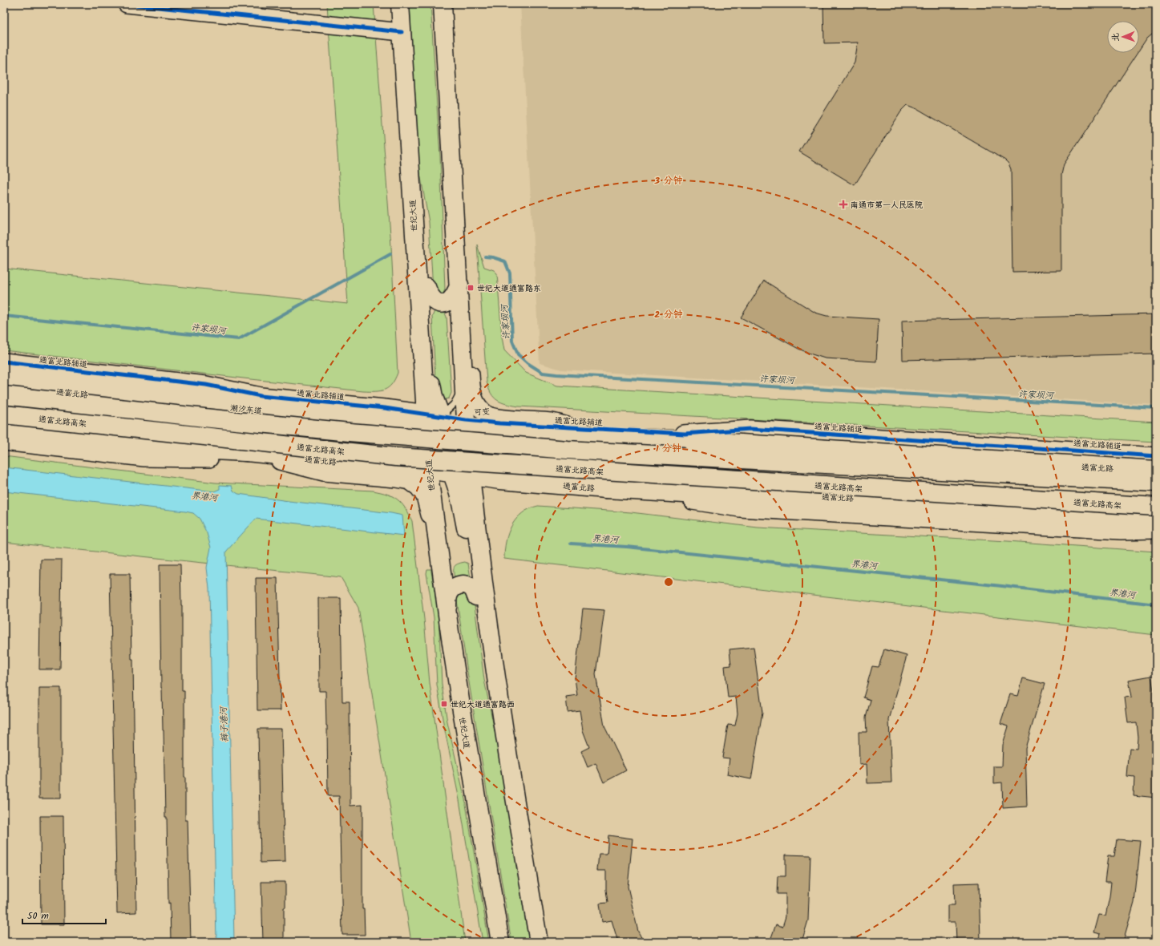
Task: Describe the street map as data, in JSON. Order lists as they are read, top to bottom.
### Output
{
  "streets": {
    "main road": ["世纪大道", "通富北路", "通富北路高架"],
    "street": ["通富北路辅道"],
    "lane": ["潮汐车道", "可变"]
  },
  "crossings": [
    ["世纪大道", "通富北路"],
    ["通富北路辅道", "通富北路"],
    ["通富北路辅道", "可变"],
    ["通富北路", "潮汐车道"],
    ["通富北路", "可变"]
  ],
  "water": ["许家坝河", "界港河", "裤子港河"],
  "places": {
    "health": ["南通市第一人民医院"],
    "transit": ["世纪大道通富路东", "世纪大道通富路西"]
  },
  "scale_bar": "50 m",
  "north": "left",
  "rings": ["3 分钟", "2 分钟", "1 分钟"]
}
